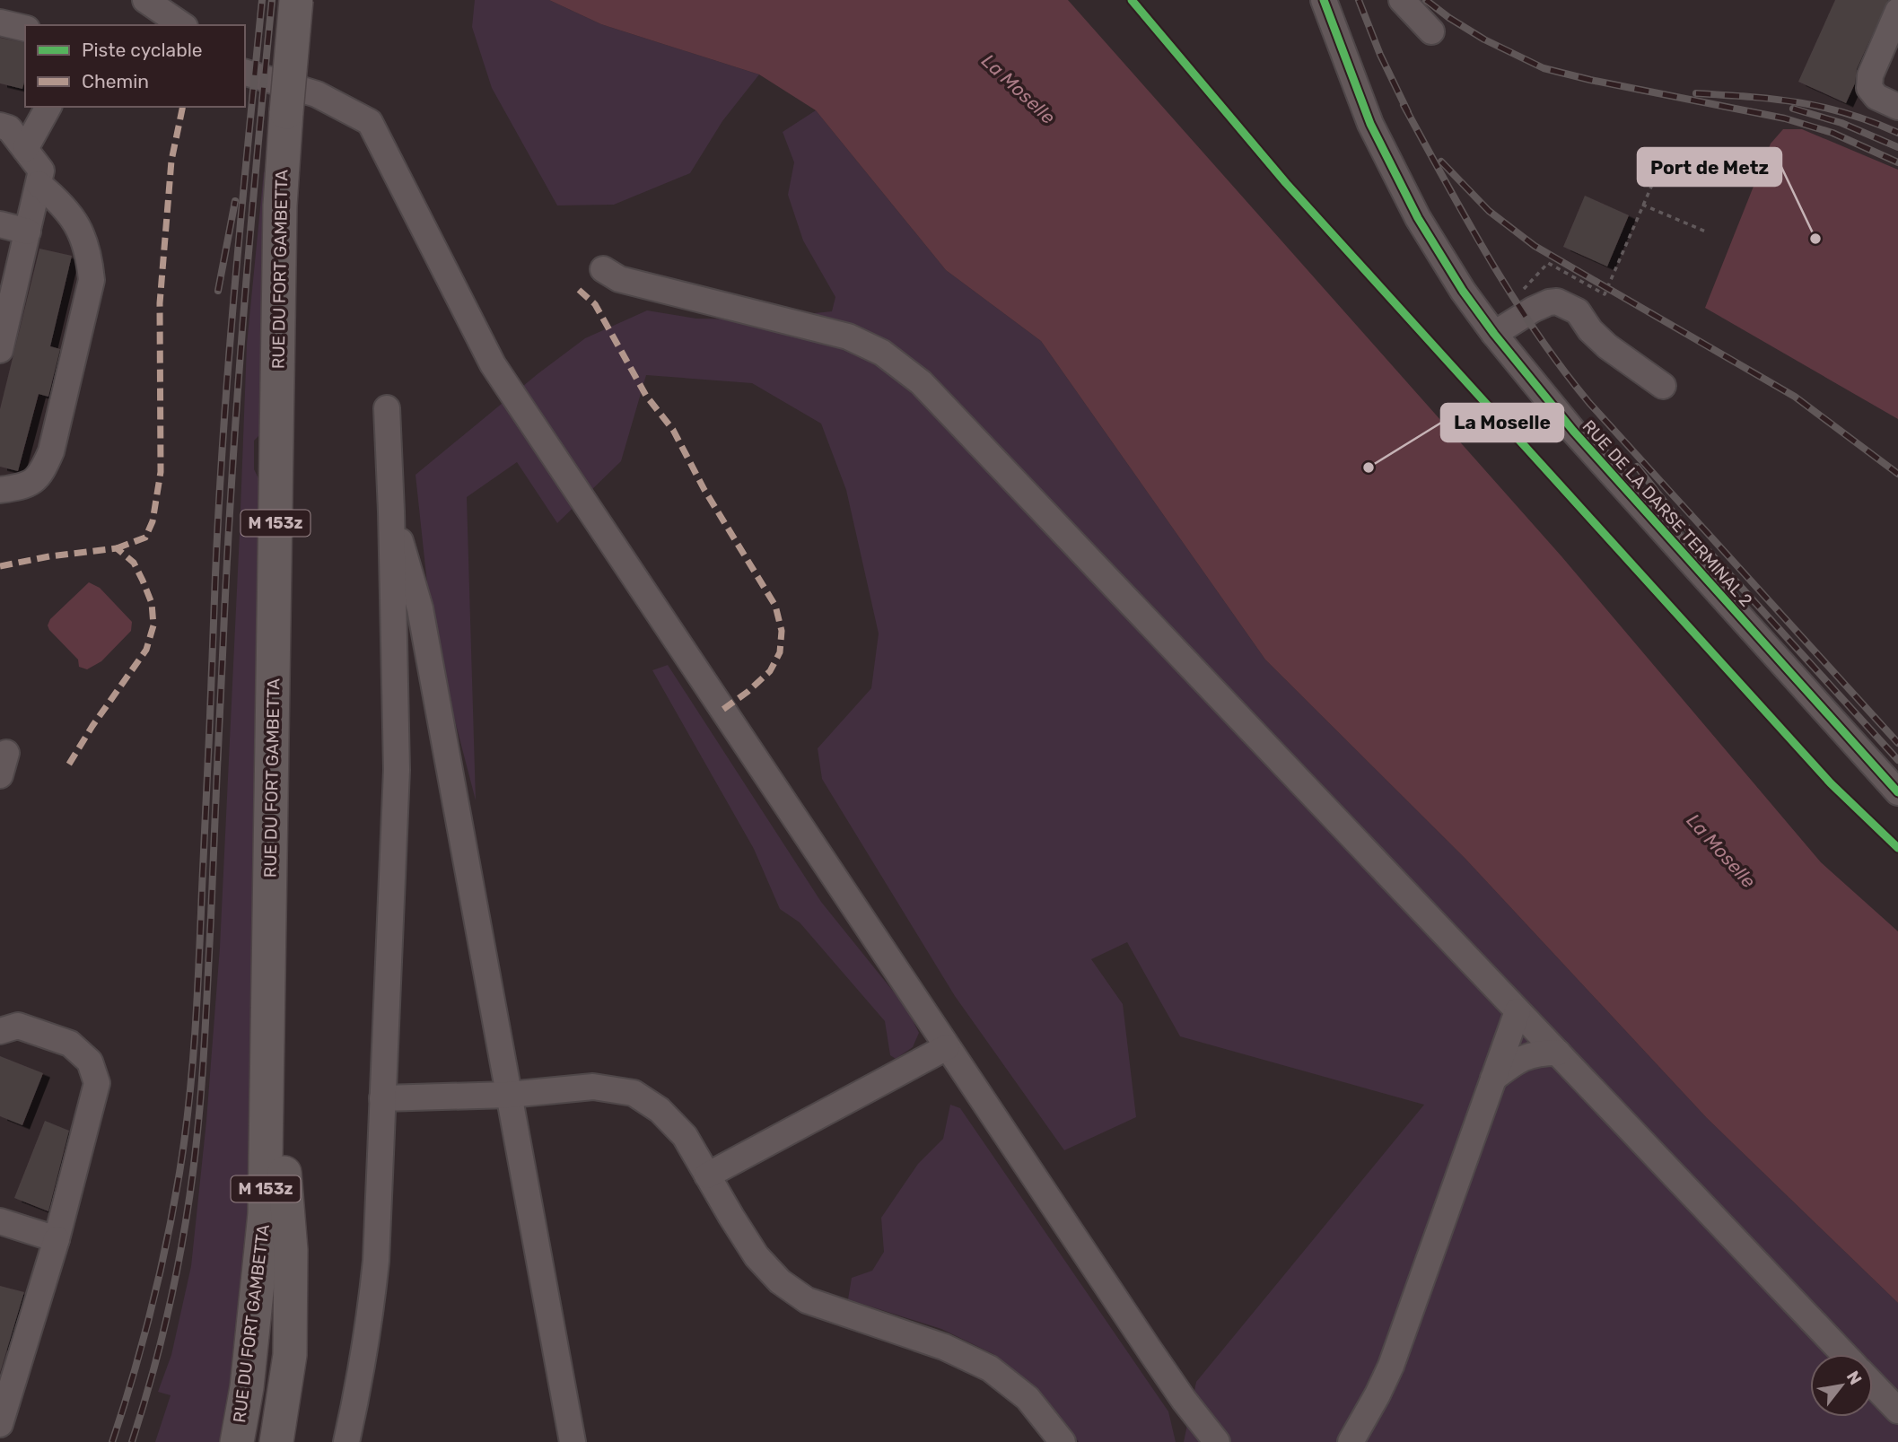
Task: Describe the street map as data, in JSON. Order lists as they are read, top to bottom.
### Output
{
  "streets": {
    "main road": ["RUE DU FORT GAMBETTA", "M 153z"],
    "street": ["RUE DE LA DARSE TERMINAL 2"]
  },
  "water": ["La Moselle"],
  "places": ["Port de Metz", "La Moselle"],
  "legend": ["Piste cyclable", "Chemin"],
  "north": "top right"
}
